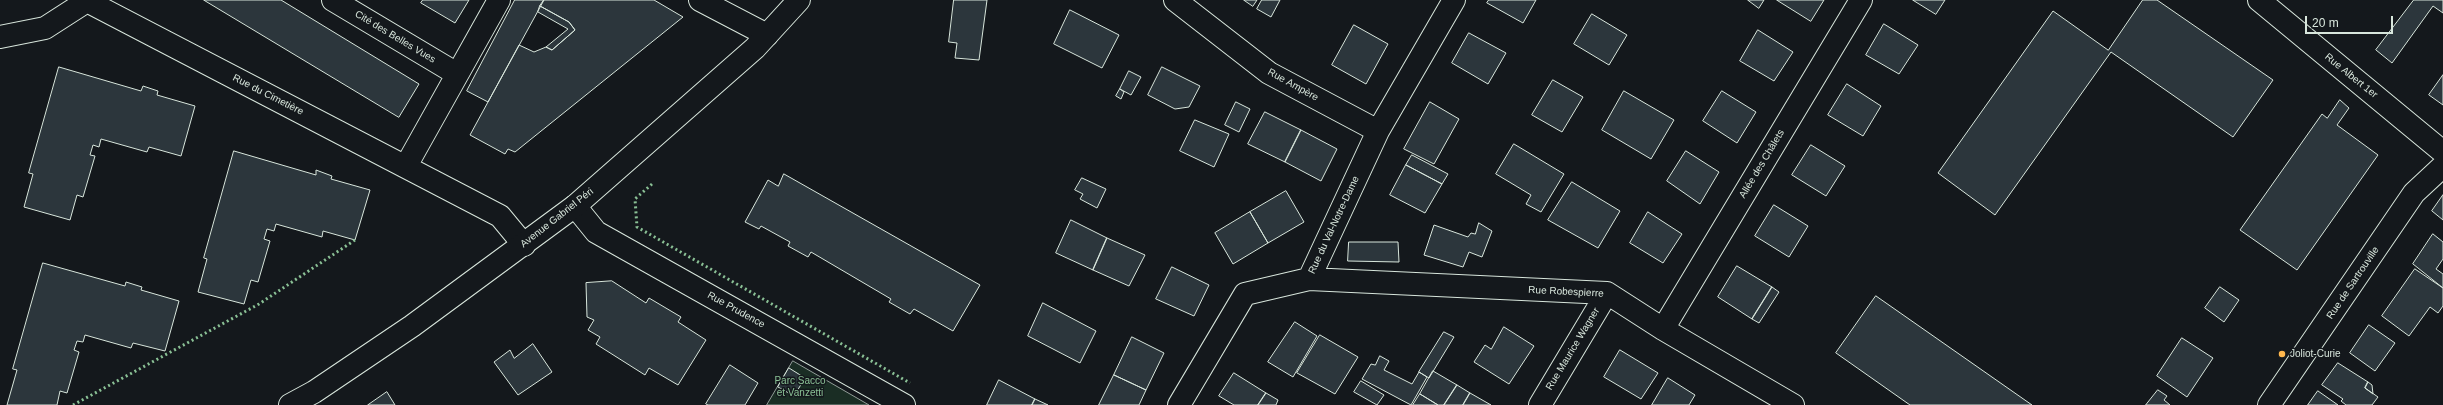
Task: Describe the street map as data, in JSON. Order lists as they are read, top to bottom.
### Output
{
  "streets": {
    "street": [
      "Cité des Belles Vues",
      "Rue Albert 1er",
      "Rue Ampère",
      "Rue du Cimetière",
      "Allée des Châlets",
      "Avenue Gabriel Péri",
      "Rue du Val-Notre-Dame",
      "Rue de Sartrouville",
      "Rue Robespierre",
      "Rue Prudence",
      "Rue Maurice Wagner"
    ]
  },
  "crossings": [
    ["Rue Ampère", "Rue du Val-Notre-Dame"],
    ["Rue du Cimetière", "Avenue Gabriel Péri"],
    ["Allée des Châlets", "Rue Robespierre"],
    ["Avenue Gabriel Péri", "Rue Prudence"],
    ["Rue du Val-Notre-Dame", "Rue Robespierre"],
    ["Rue Robespierre", "Rue Maurice Wagner"]
  ],
  "parks": ["Parc Sacco et Vanzetti"],
  "places": ["Joliot-Curie"],
  "scale_bar": "20 m"
}
